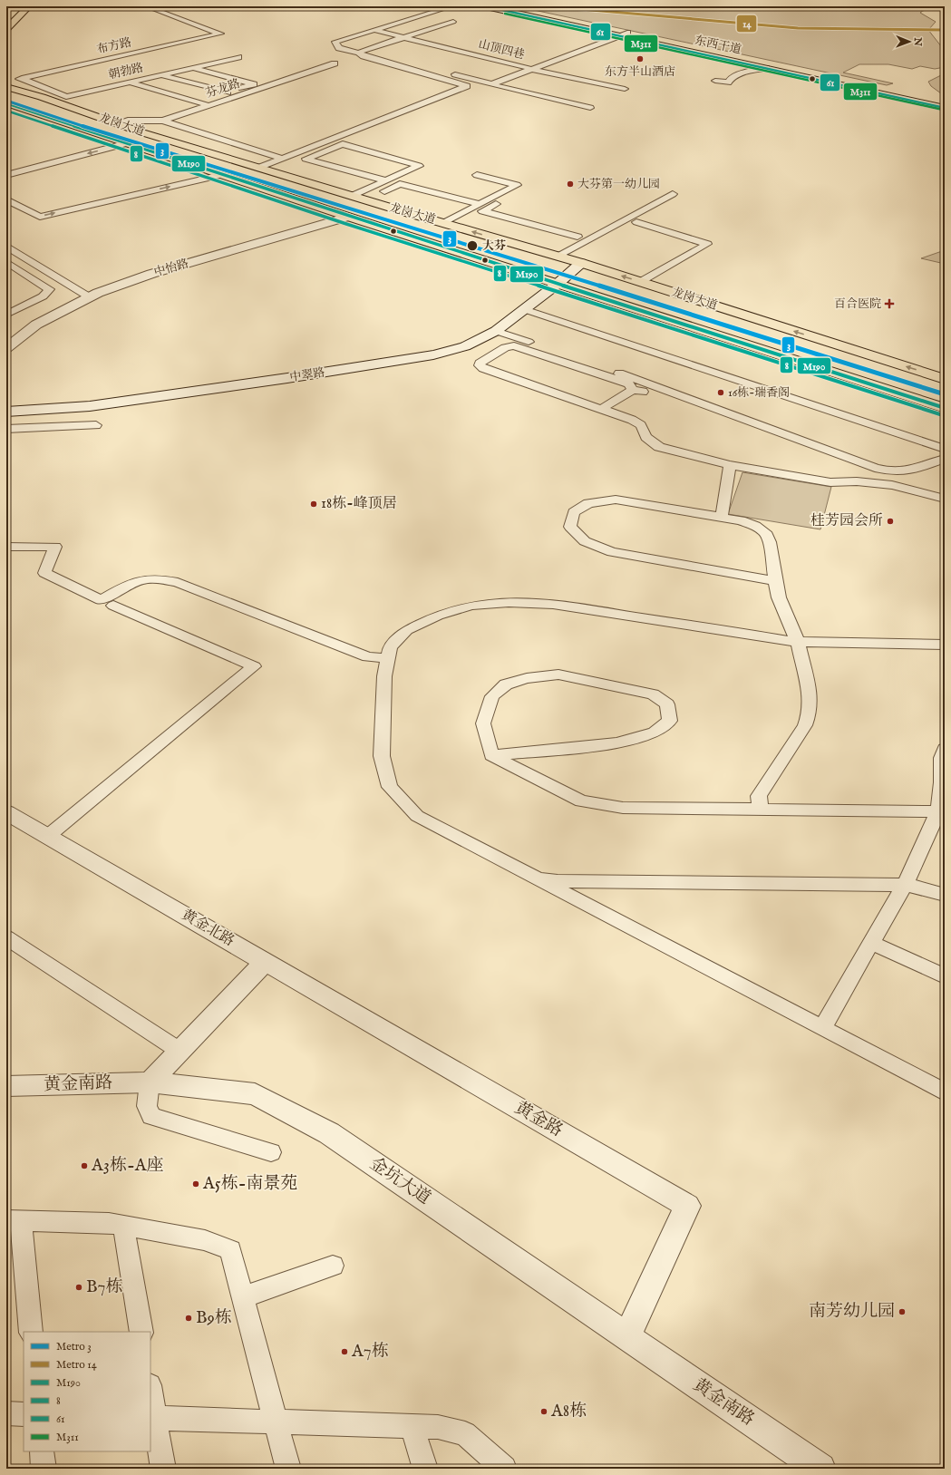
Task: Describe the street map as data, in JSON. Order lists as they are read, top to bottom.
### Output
{
  "streets": {
    "highway": ["龙岗大道"],
    "main road": ["东西干道", "中翠路"],
    "street": [
      "布方路",
      "山顶四巷",
      "朝勃路",
      "芬龙路",
      "中怡路",
      "黄金北路",
      "黄金南路",
      "黄金路",
      "金坑大道"
    ]
  },
  "crossings": [
    ["布方路", "朝勃路"],
    ["布方路", "龙岗大道"],
    ["朝勃路", "龙岗大道"],
    ["芬龙路", "龙岗大道"],
    ["龙岗大道", "中怡路"],
    ["龙岗大道", "中翠路"],
    ["黄金北路", "黄金路"],
    ["黄金南路", "黄金路"],
    ["黄金南路", "金坑大道"],
    ["黄金路", "金坑大道"]
  ],
  "places": {
    "other": [
      "东方半山酒店",
      "大芬第一幼儿园",
      "大芬",
      "16栋-瑞香阁",
      "18栋-峰顶居",
      "桂芳园会所",
      "A3栋-A座",
      "A5栋-南景苑",
      "B7栋",
      "南芳幼儿园",
      "B9栋",
      "A7栋",
      "A8栋"
    ],
    "health": ["百合医院"]
  },
  "lines": [
    "metro line 14",
    "transit line 61",
    "transit line M311",
    "metro line 3",
    "transit line M190",
    "transit line 8"
  ],
  "legend": [
    "Metro 3",
    "Metro 14",
    "M190",
    "8",
    "61",
    "M311"
  ],
  "north": "right"
}
